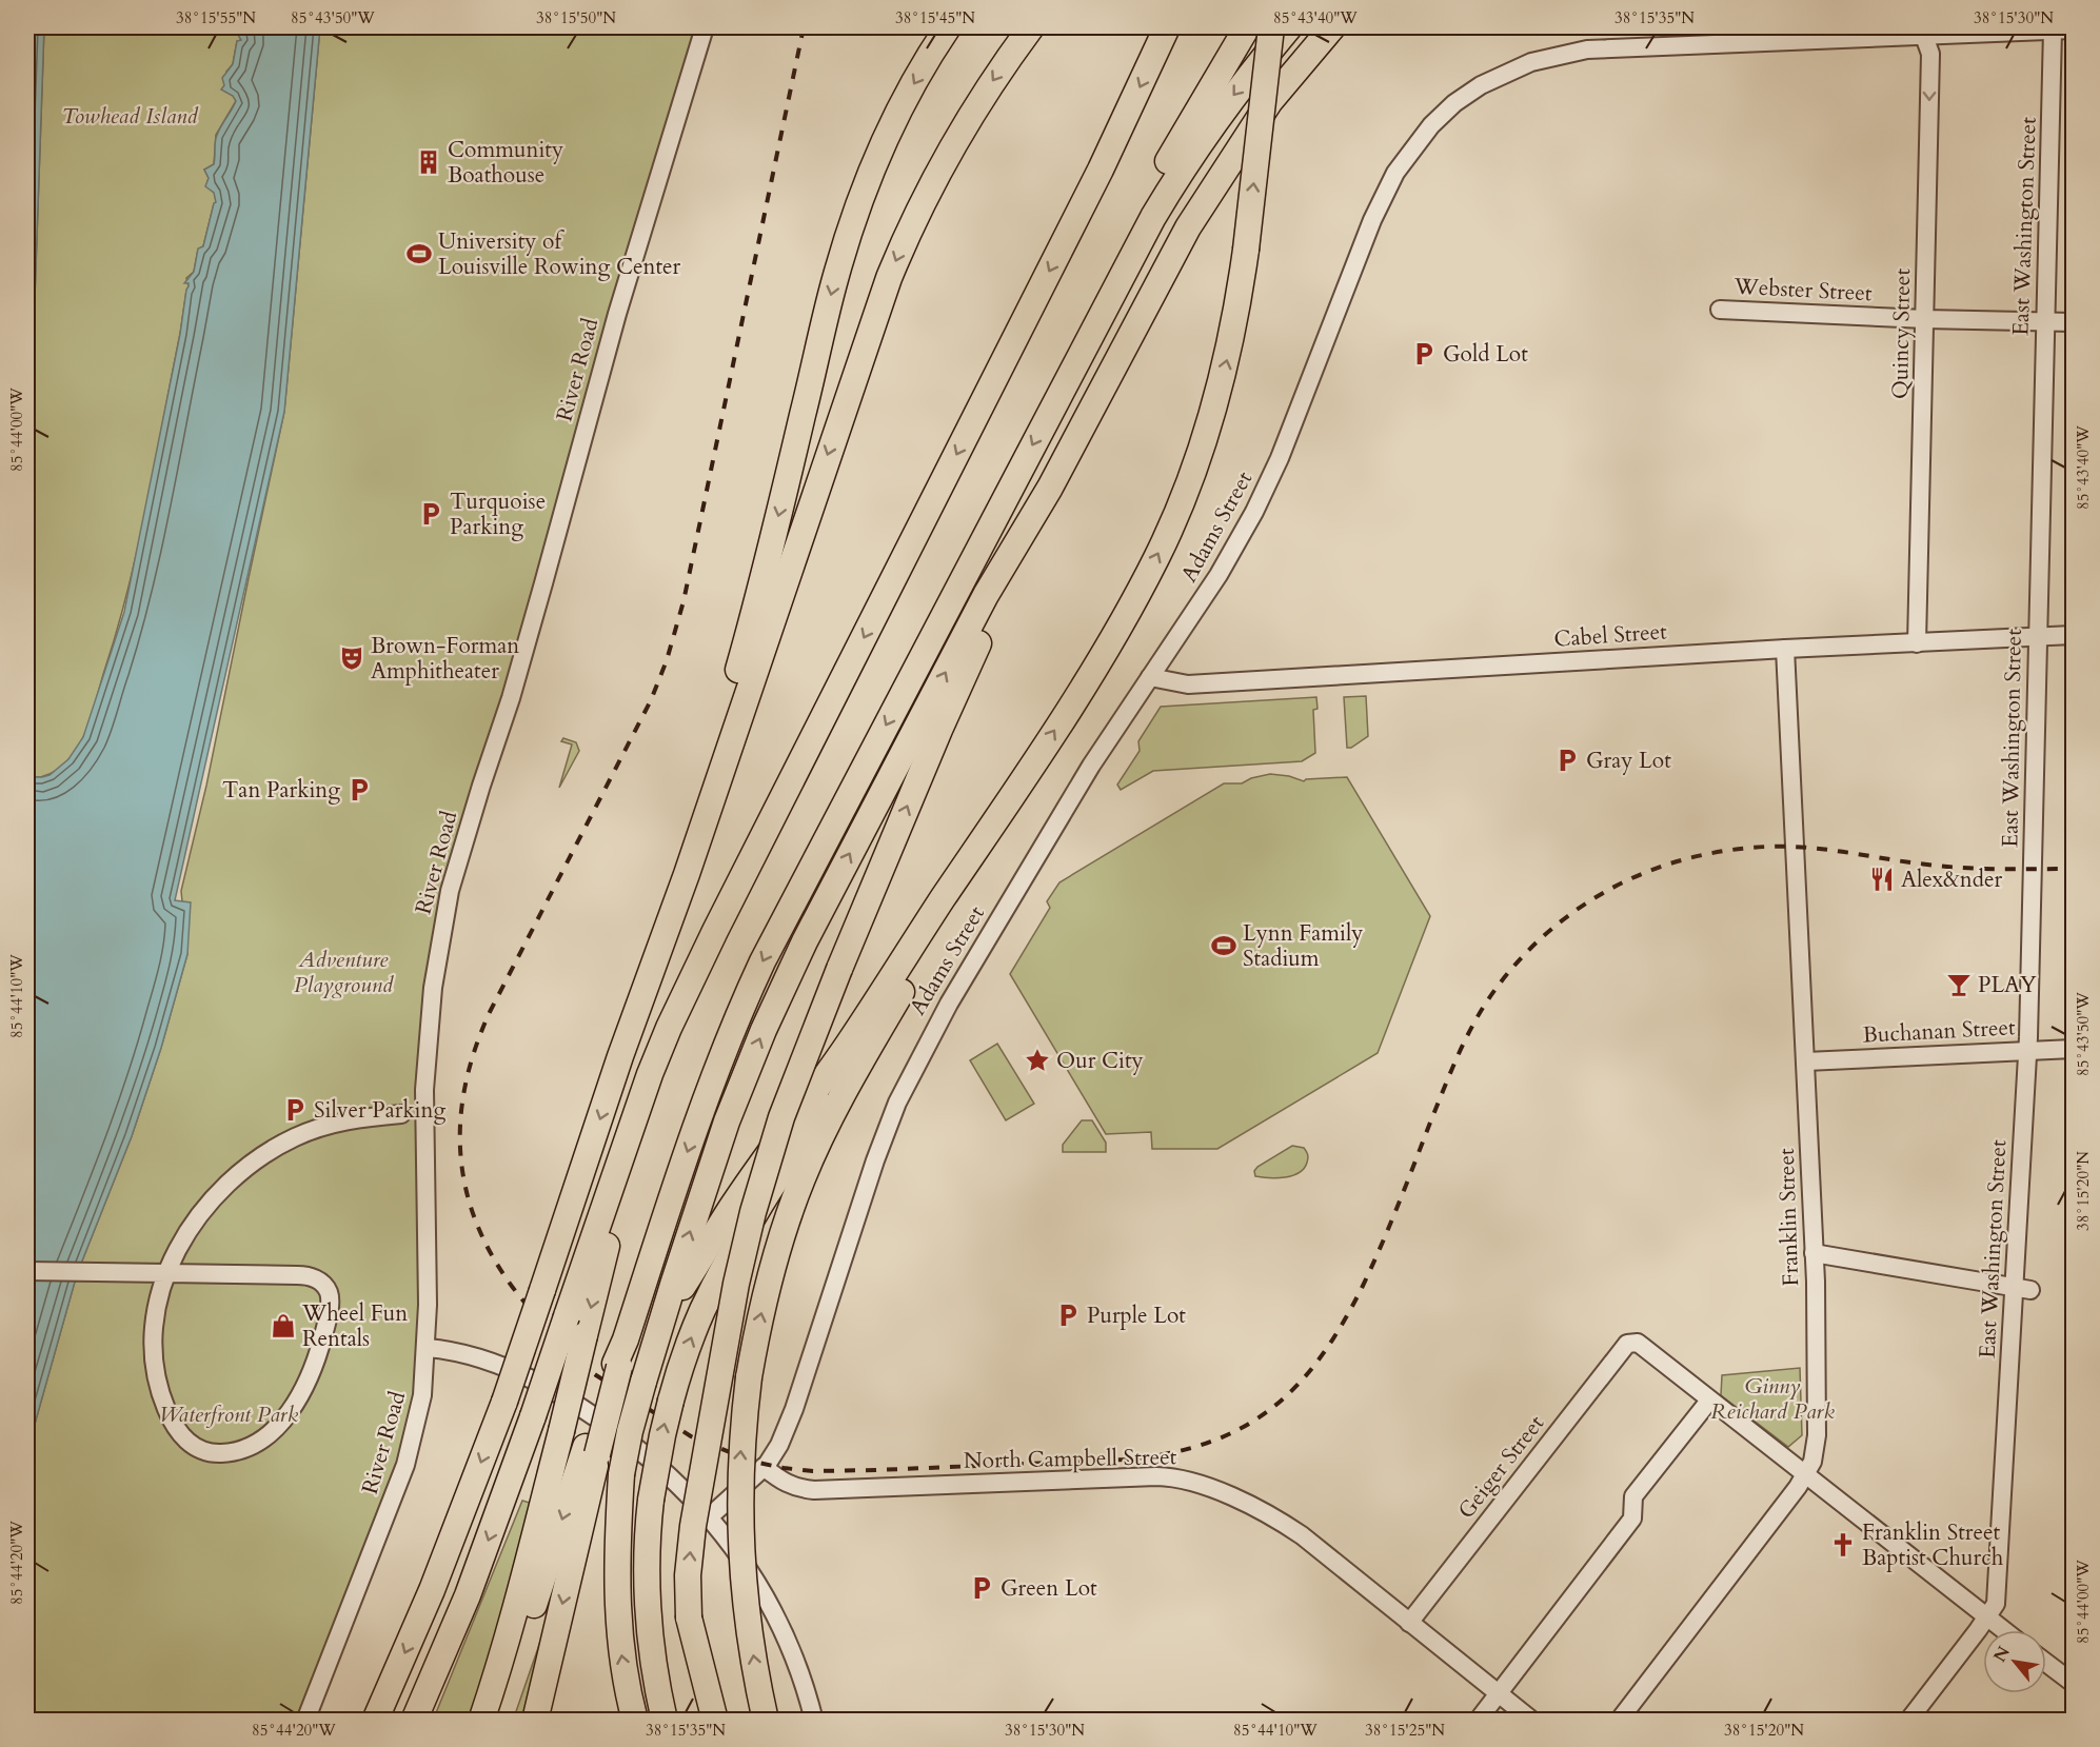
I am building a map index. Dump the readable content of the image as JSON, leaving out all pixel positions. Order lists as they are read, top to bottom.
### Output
{
  "streets": {
    "street": [
      "East Washington Street",
      "Webster Street",
      "Quincy Street",
      "River Road",
      "Adams Street",
      "Cabel Street",
      "Buchanan Street",
      "Franklin Street",
      "North Campbell Street",
      "Geiger Street"
    ]
  },
  "crossings": [
    ["East Washington Street", "Webster Street"],
    ["East Washington Street", "Adams Street"],
    ["East Washington Street", "Cabel Street"],
    ["East Washington Street", "Buchanan Street"],
    ["Webster Street", "Quincy Street"],
    ["Quincy Street", "Adams Street"],
    ["Quincy Street", "Cabel Street"],
    ["Adams Street", "Cabel Street"],
    ["Adams Street", "North Campbell Street"],
    ["Cabel Street", "Franklin Street"],
    ["Buchanan Street", "Franklin Street"],
    ["North Campbell Street", "Geiger Street"]
  ],
  "one_way": ["Quincy Street"],
  "parks": [
    "Towhead Island",
    "Adventure Playground",
    "Ginny Reichard Park",
    "Waterfront Park"
  ],
  "places": {
    "building": ["Community Boathouse"],
    "sports": ["University of Louisville Rowing Center", "Lynn Family Stadium"],
    "parking": [
      "Gold Lot",
      "Turquoise Parking",
      "Gray Lot",
      "Tan Parking",
      "Silver Parking",
      "Purple Lot",
      "Green Lot"
    ],
    "theatre": ["Brown-Forman Amphitheater"],
    "restaurant": ["Alex&nder"],
    "bar": ["PLAY"],
    "place": ["Our City"],
    "shop": ["Wheel Fun Rentals"],
    "church": ["Franklin Street Baptist Church"]
  },
  "north": "top left",
  "coordinates": [
    "38°15'55\"N",
    "85°43'50\"W",
    "38°15'50\"N",
    "38°15'45\"N",
    "85°43'40\"W",
    "38°15'35\"N",
    "38°15'30\"N",
    "85°44'00\"W",
    "85°44'10\"W",
    "38°15'20\"N",
    "85°44'20\"W",
    "38°15'25\"N"
  ]
}
